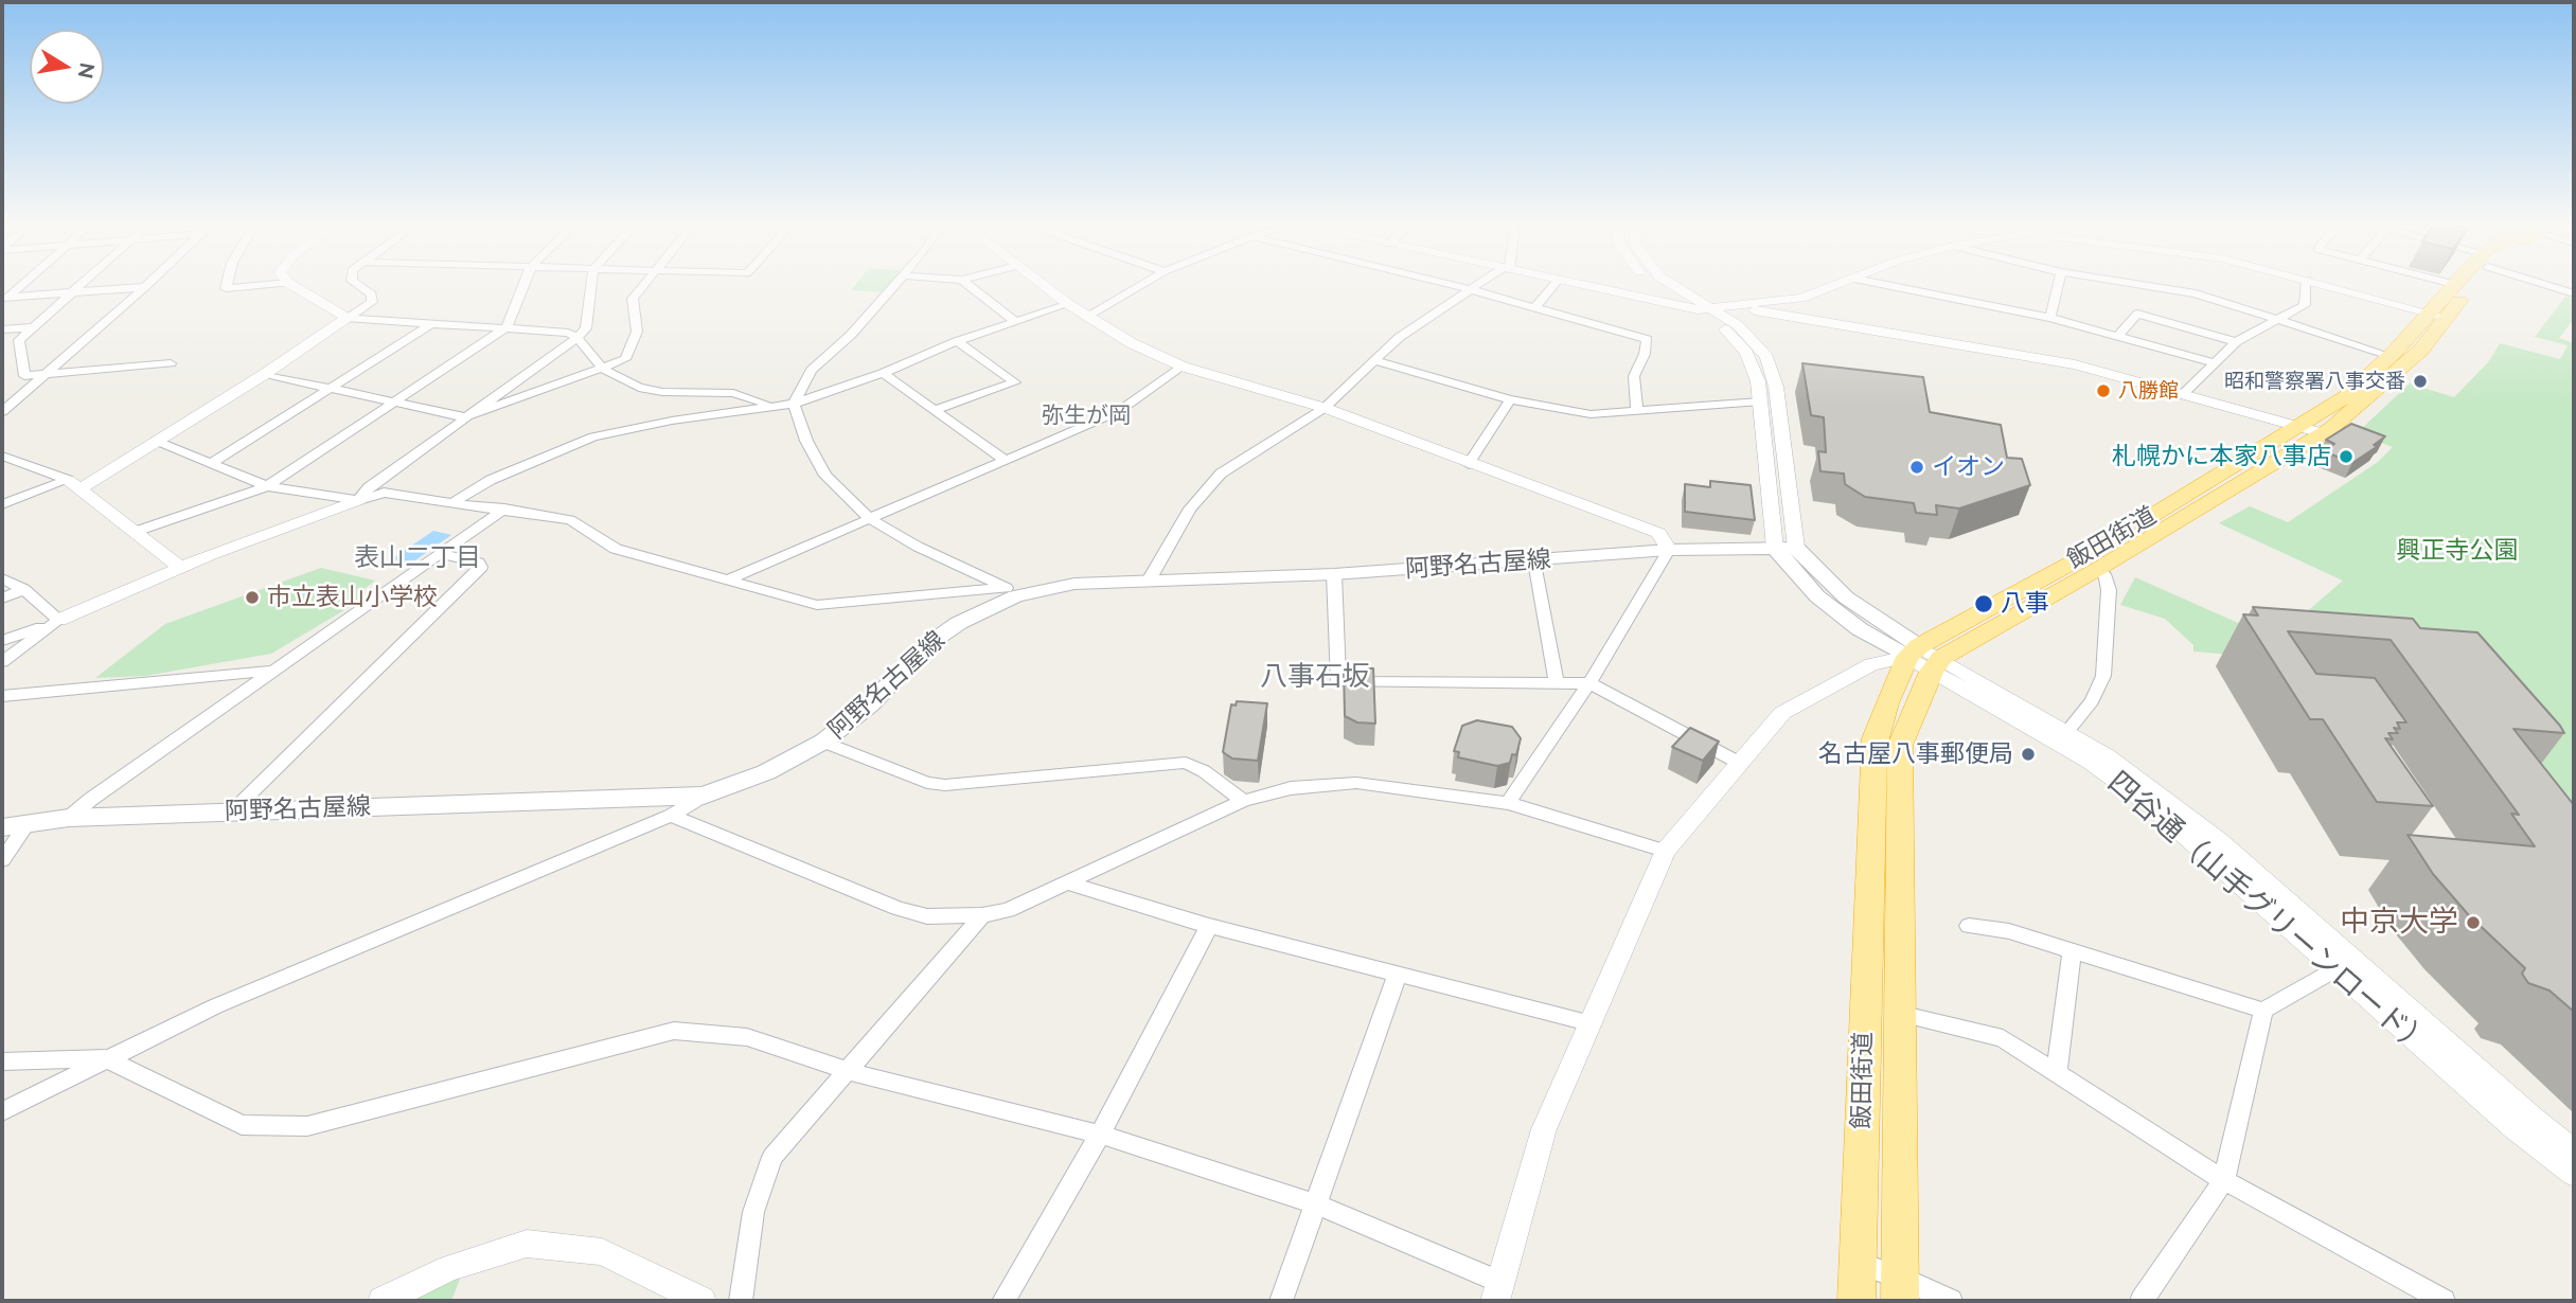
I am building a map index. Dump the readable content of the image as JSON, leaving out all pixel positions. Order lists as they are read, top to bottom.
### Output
{
  "streets": {
    "highway": ["飯田街道"],
    "main road": ["阿野名古屋線"],
    "street": ["四谷通（山手グリーンロード）"]
  },
  "crossings": [
    ["飯田街道", "四谷通（山手グリーンロード）"]
  ],
  "districts": ["弥生が岡", "表山二丁目", "八事石坂"],
  "parks": ["興正寺公園"],
  "places": [
    "昭和警察署八事交番",
    "八勝館",
    "札幌かに本家八事店",
    "イオン",
    "市立表山小学校",
    "八事",
    "名古屋八事郵便局",
    "中京大学"
  ],
  "north": "right"
}
